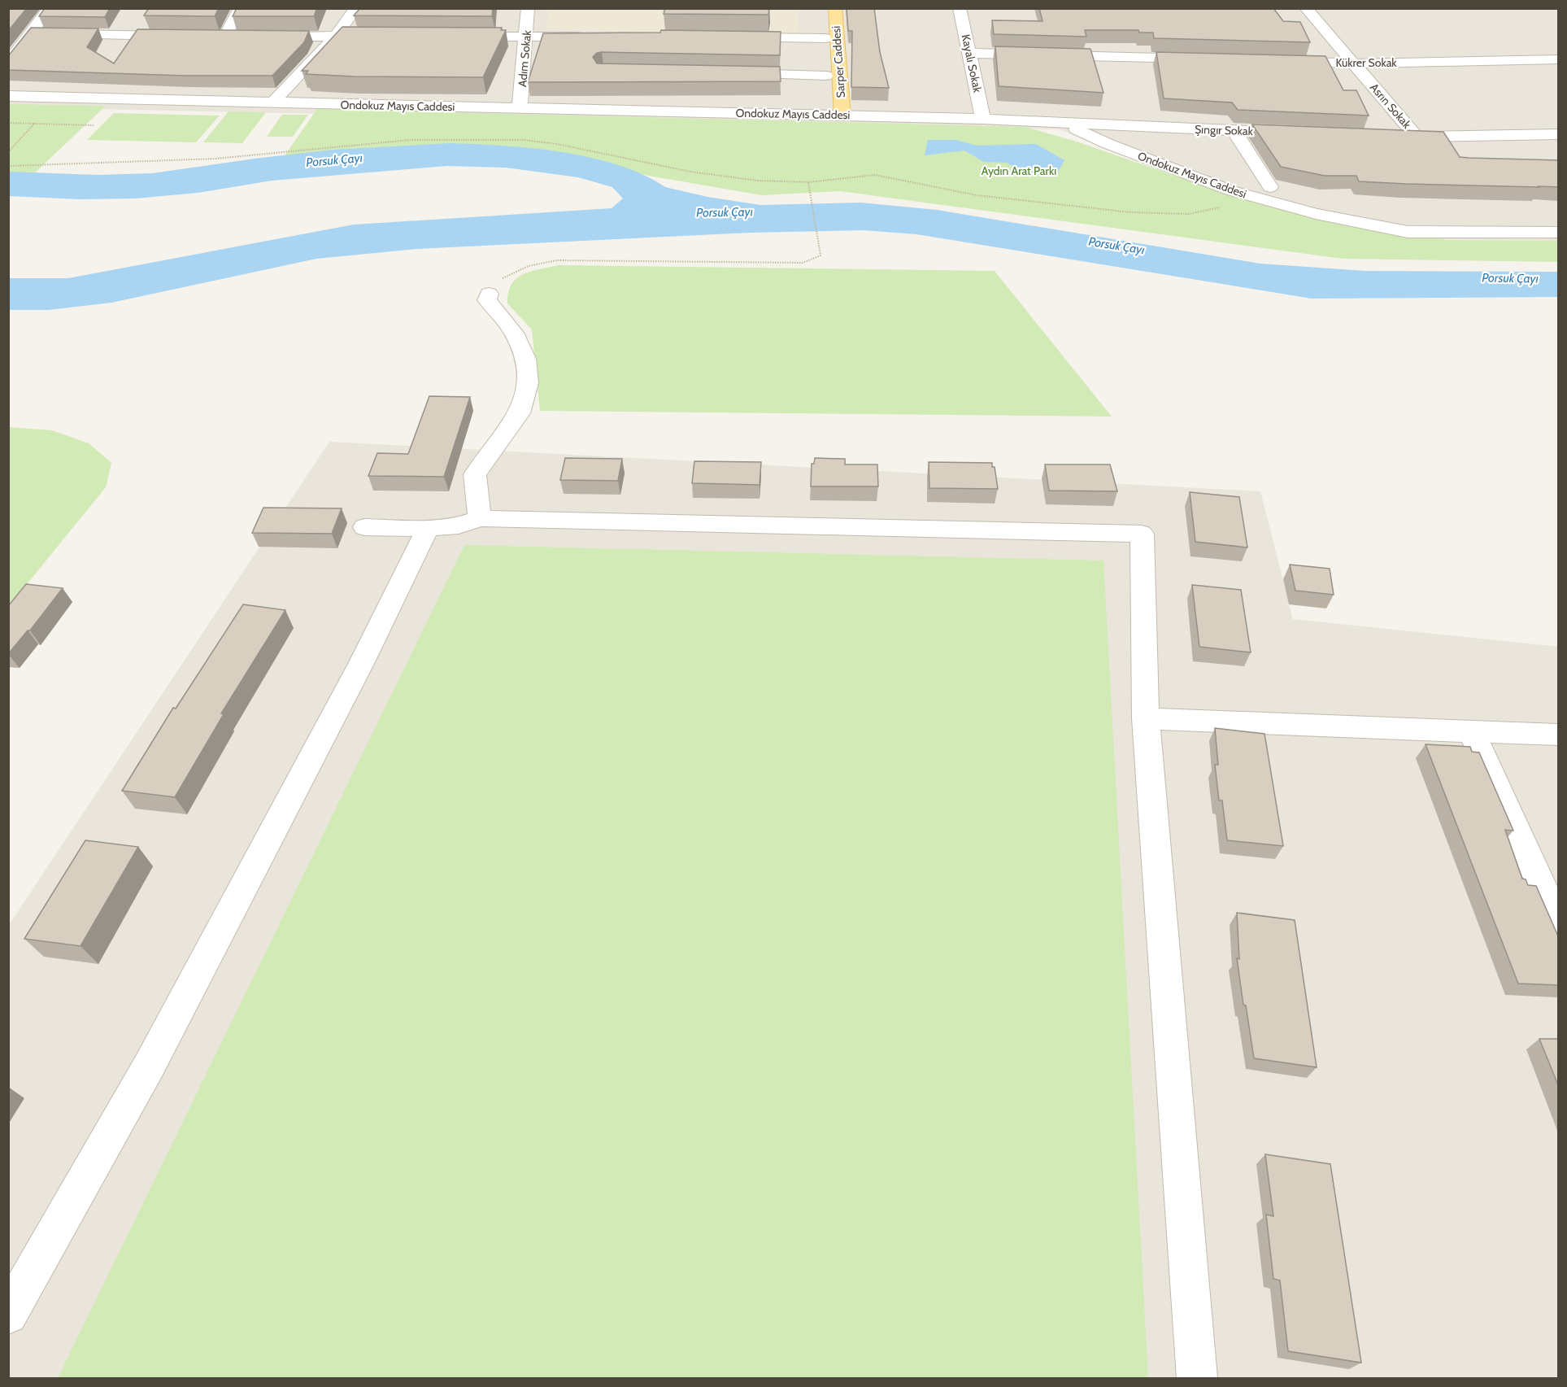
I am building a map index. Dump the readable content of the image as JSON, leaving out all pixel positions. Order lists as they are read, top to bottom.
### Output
{
  "streets": {
    "main road": ["Sarper Caddesi"],
    "street": [
      "Adım Sokak",
      "Kükrer Sokak",
      "Kayalı Sokak",
      "Ondokuz Mayıs Caddesi",
      "Asrın Sokak",
      "Şıngır Sokak"
    ]
  },
  "crossings": [
    ["Adım Sokak", "Ondokuz Mayıs Caddesi"],
    ["Sarper Caddesi", "Ondokuz Mayıs Caddesi"],
    ["Kükrer Sokak", "Asrın Sokak"],
    ["Kayalı Sokak", "Ondokuz Mayıs Caddesi"],
    ["Ondokuz Mayıs Caddesi", "Şıngır Sokak"]
  ],
  "water": ["Porsuk Çayı"],
  "parks": ["Aydın Arat Parkı"]
}
